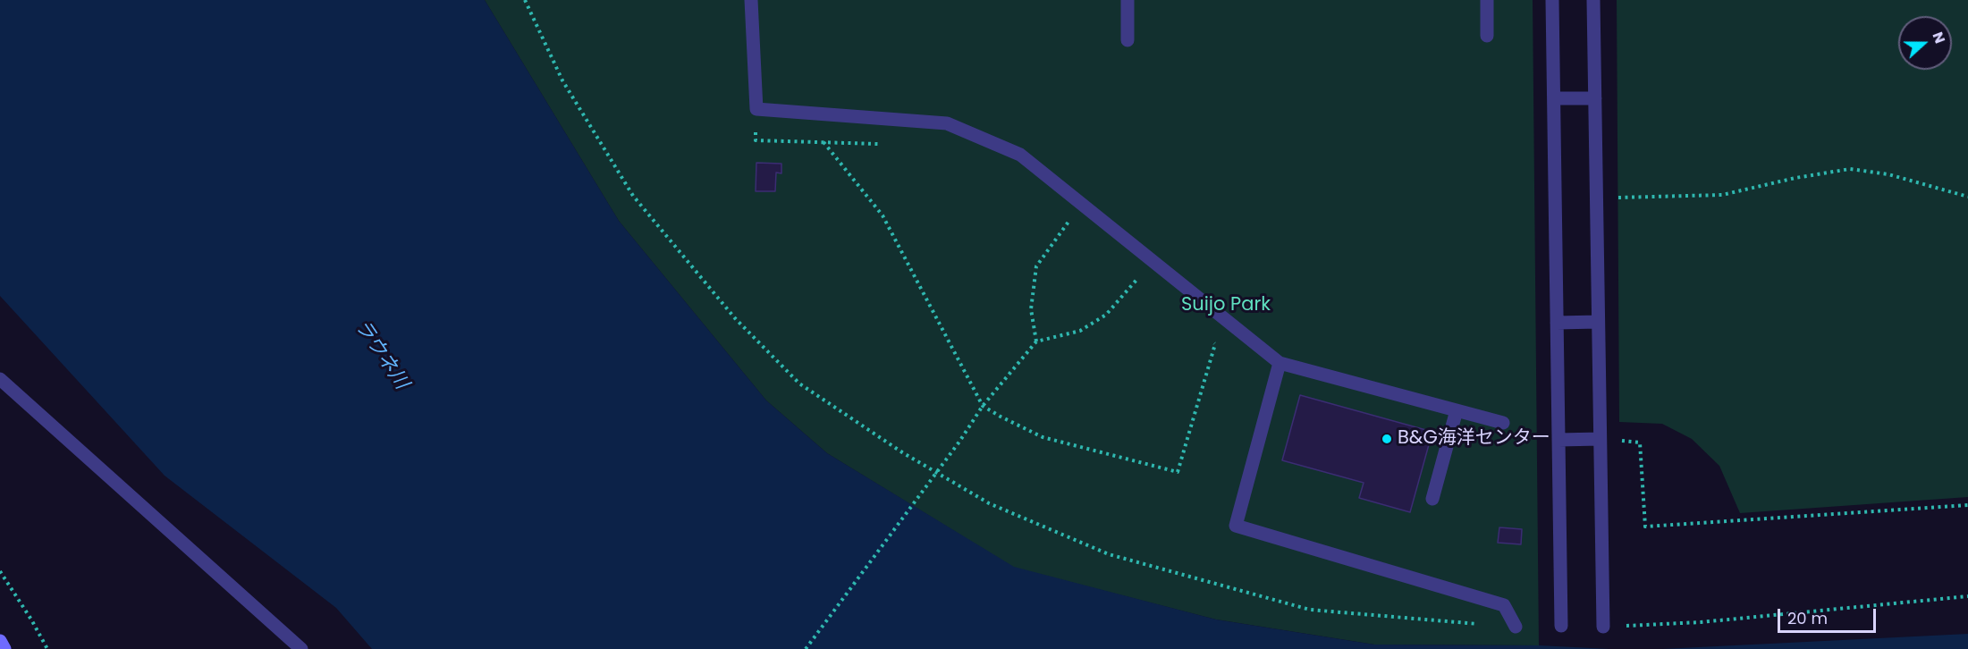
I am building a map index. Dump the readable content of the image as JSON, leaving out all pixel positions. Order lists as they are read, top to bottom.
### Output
{
  "water": ["ラウネ川"],
  "parks": ["Suijo Park"],
  "places": ["B&G海洋センター"],
  "scale_bar": "20 m",
  "north": "right"
}
